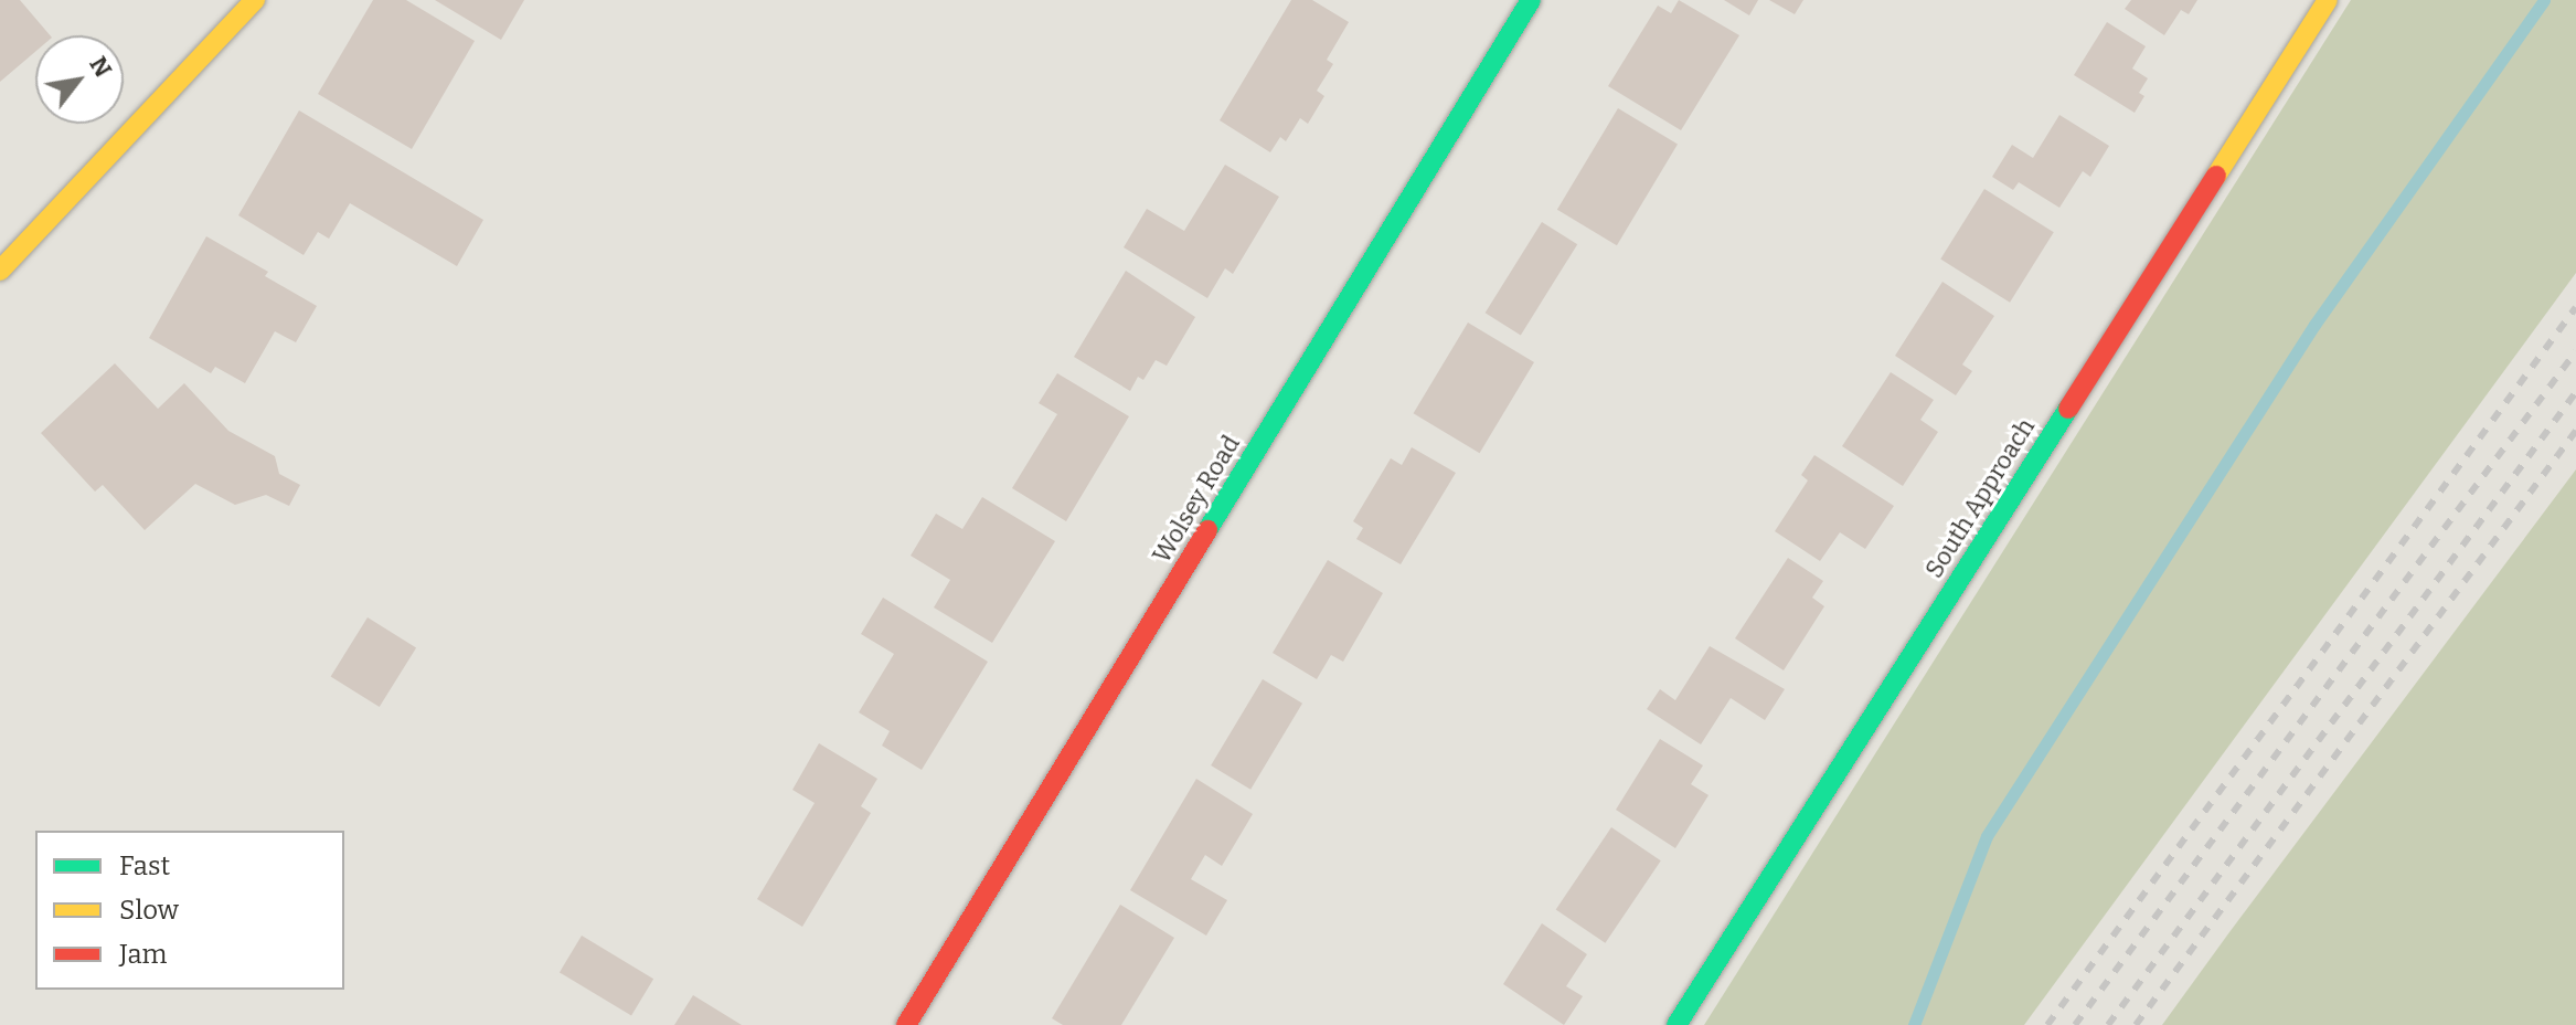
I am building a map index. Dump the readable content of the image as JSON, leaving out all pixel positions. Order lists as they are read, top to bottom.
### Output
{
  "streets": {
    "street": ["South Approach", "Wolsey Road"]
  },
  "legend": ["Fast", "Slow", "Jam"],
  "north": "top right"
}
